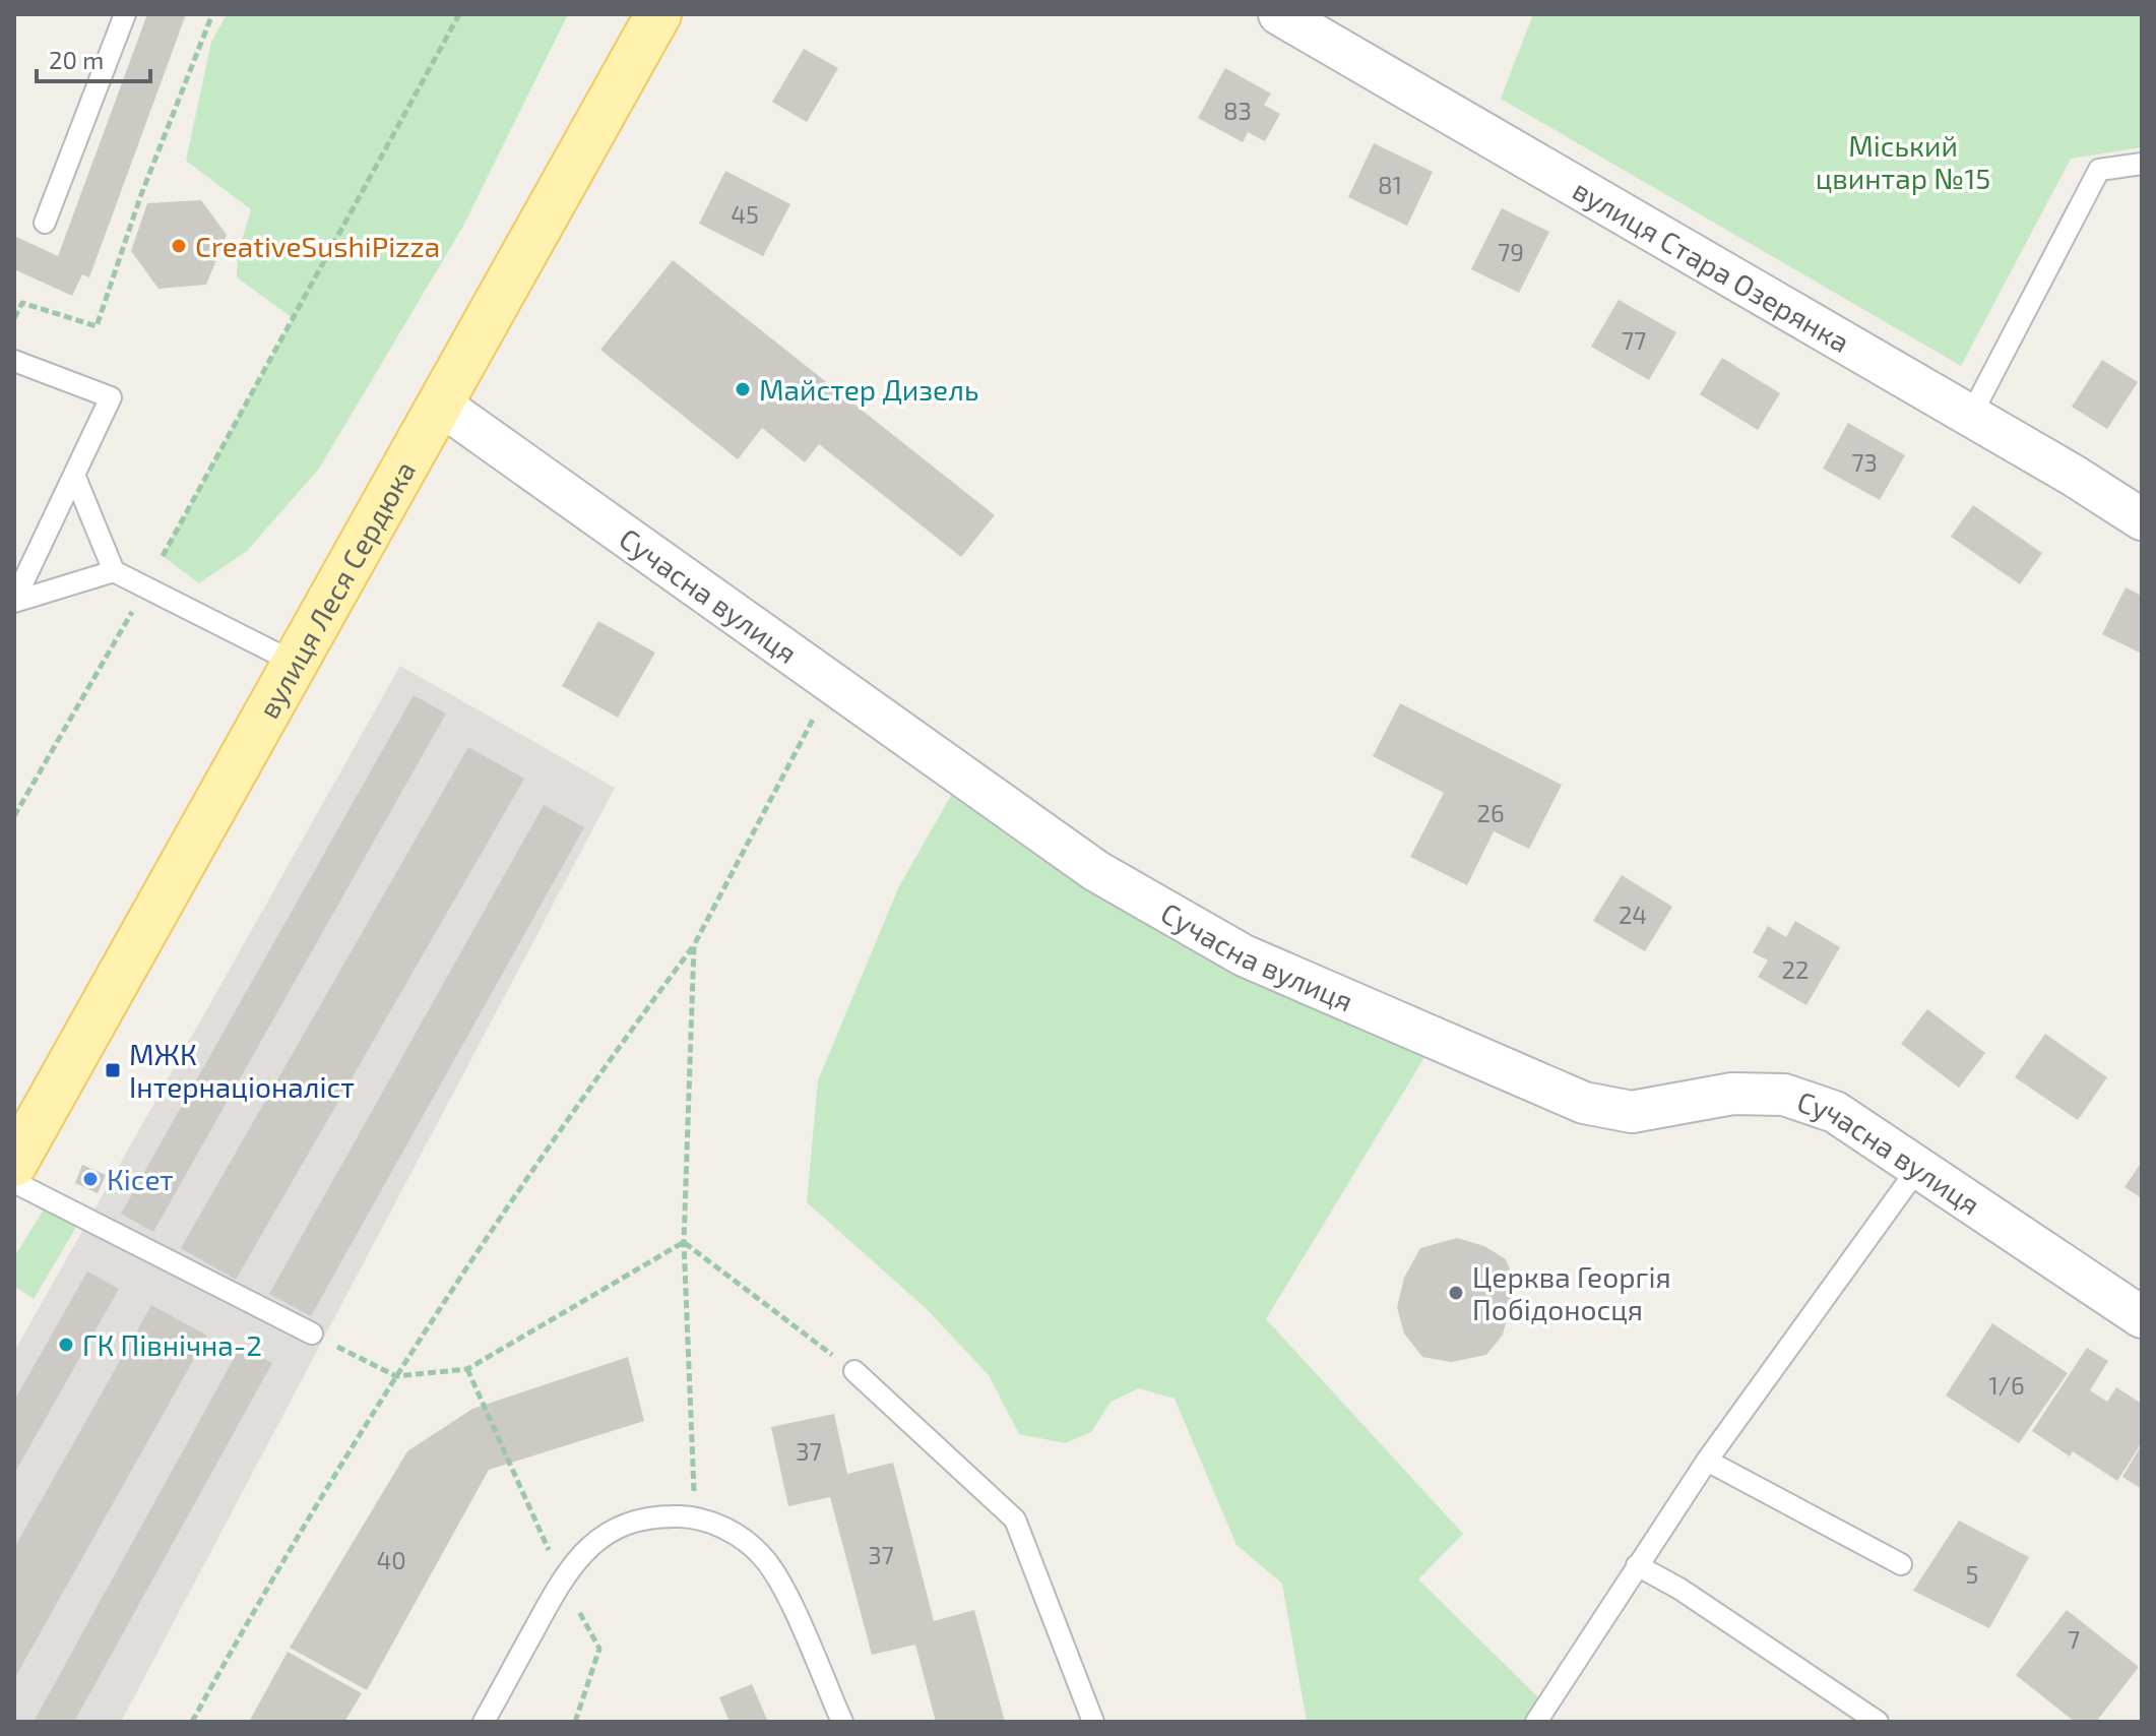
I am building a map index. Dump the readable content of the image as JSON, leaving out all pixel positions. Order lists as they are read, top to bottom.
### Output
{
  "streets": {
    "main road": ["вулиця Леся Сердюка"],
    "street": ["вулиця Стара Озерянка", "Сучасна вулиця"]
  },
  "crossings": [
    ["вулиця Леся Сердюка", "Сучасна вулиця"]
  ],
  "parks": ["Міський цвинтар №15"],
  "places": {
    "other": [
      "CreativeSushiPizza",
      "Майстер Дизель",
      "Кісет",
      "Церква Георгія Побідоносця",
      "ГК Північна-2"
    ],
    "transit": ["МЖК Інтернаціоналіст"]
  },
  "house_numbers": [
    "83",
    "81",
    "45",
    "79",
    "77",
    "73",
    "26",
    "24",
    "22",
    "1/6",
    "37",
    "37",
    "40",
    "5",
    "7"
  ],
  "scale_bar": "20 m"
}
